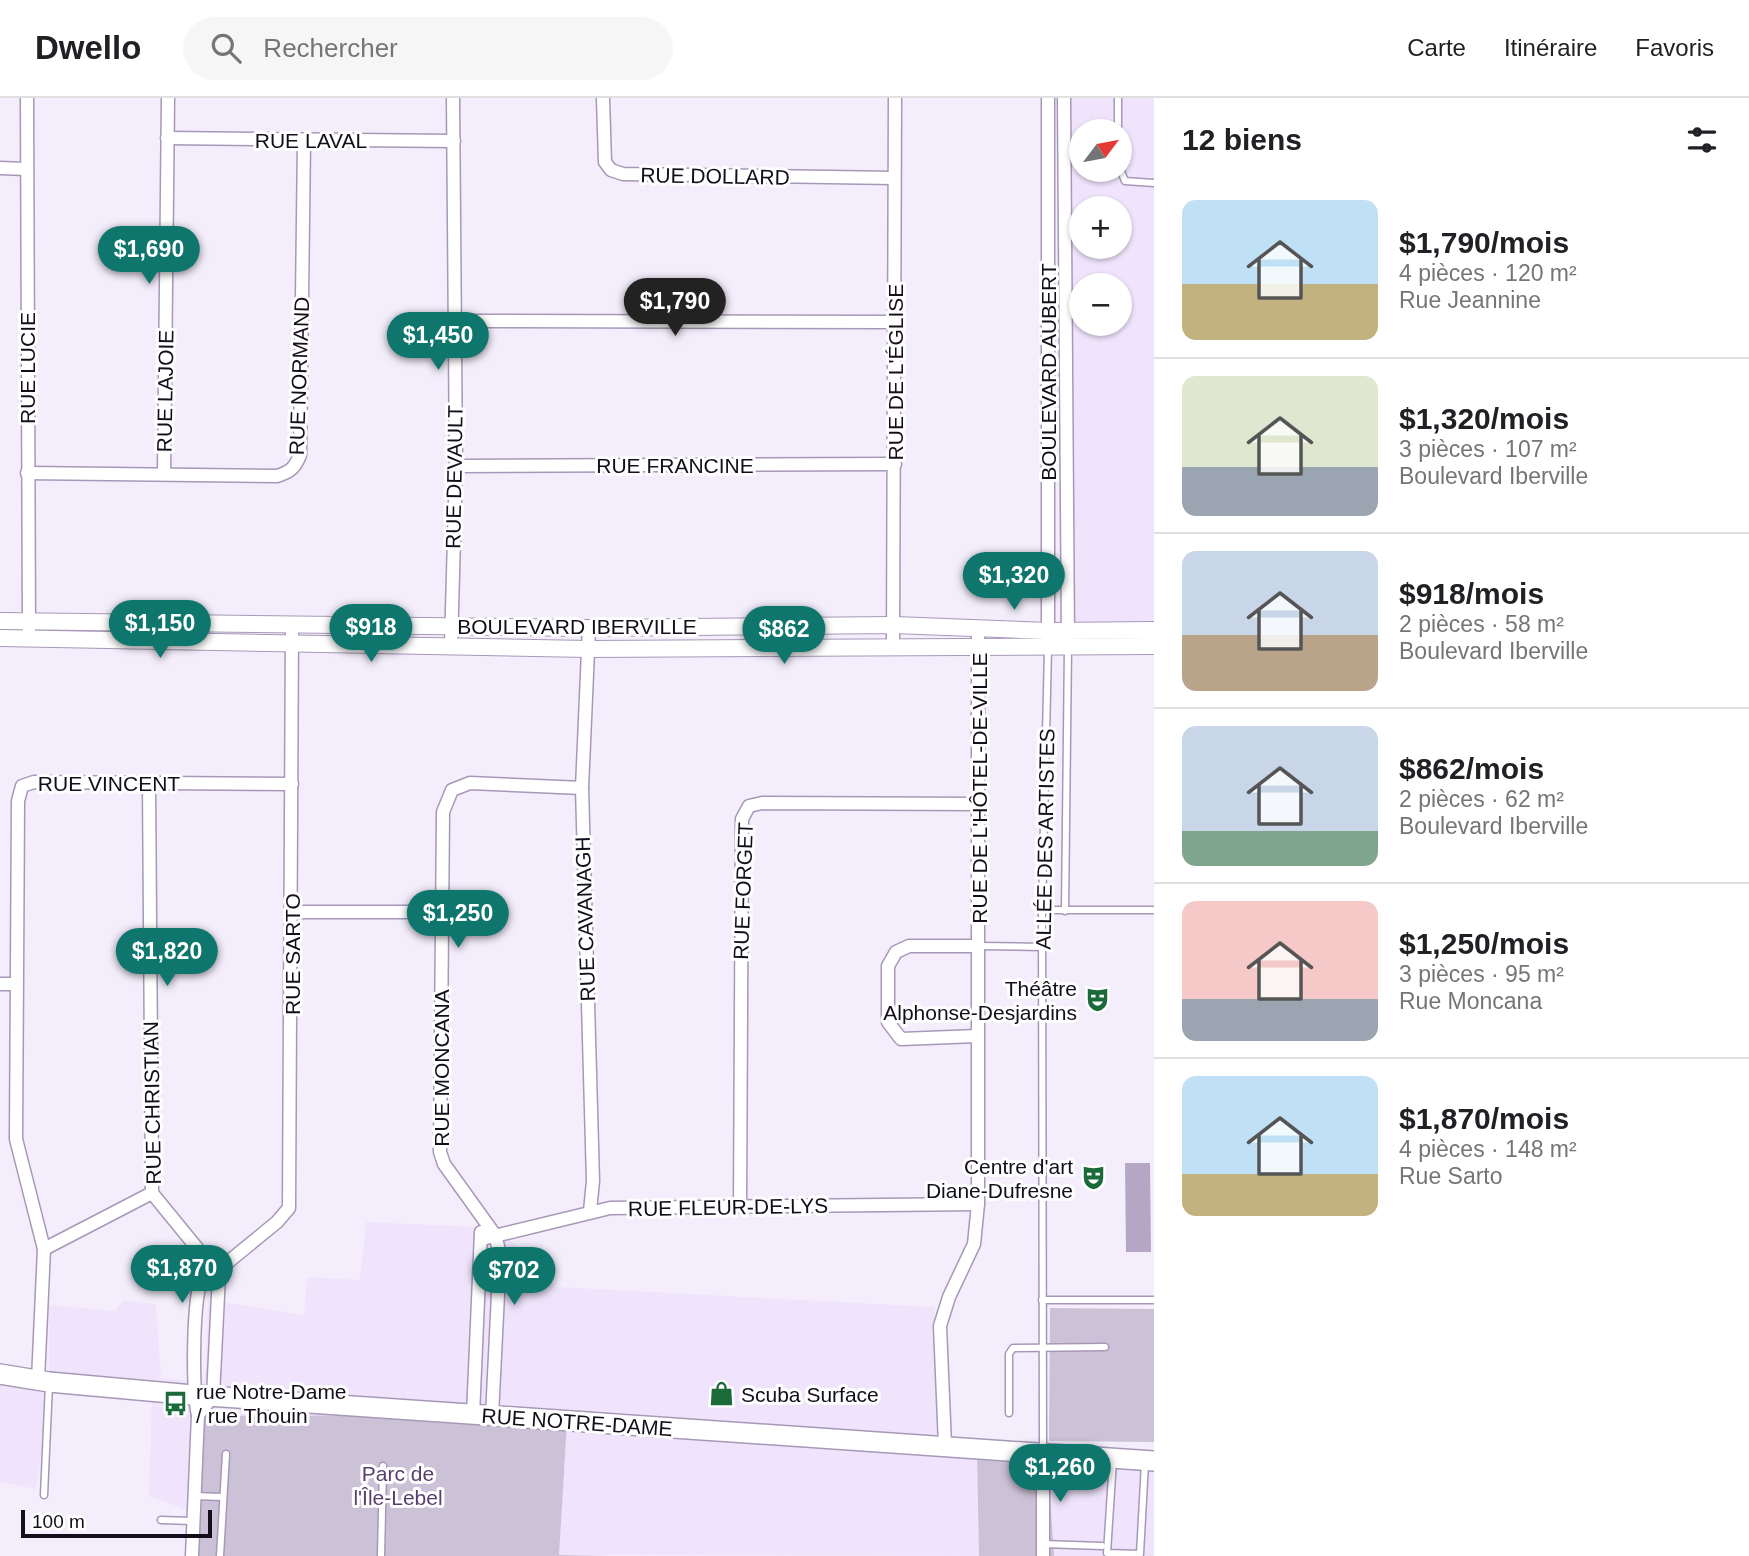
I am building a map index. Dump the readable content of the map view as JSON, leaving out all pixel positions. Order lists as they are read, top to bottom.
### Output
{
  "streets": {
    "main road": ["RUE NOTRE-DAME"],
    "street": [
      "RUE LAVAL",
      "RUE DOLLARD",
      "RUE LUCIE",
      "RUE DE L'ÉGLISE",
      "BOULEVARD AUBERT",
      "RUE NORMAND",
      "RUE LAJOIE",
      "RUE FRANCINE",
      "RUE DEVAULT",
      "BOULEVARD IBERVILLE",
      "RUE VINCENT",
      "RUE DE L'HÔTEL-DE-VILLE",
      "RUE FORGET",
      "RUE CAVANAGH",
      "RUE SARTO",
      "RUE MONCANA",
      "RUE CHRISTIAN",
      "RUE FLEUR-DE-LYS"
    ],
    "lane": ["ALLÉE DES ARTISTES"]
  },
  "crossings": [
    ["RUE LAVAL", "RUE NORMAND"],
    ["RUE LAVAL", "RUE LAJOIE"],
    ["RUE LAVAL", "RUE DEVAULT"],
    ["RUE DOLLARD", "RUE DE L'ÉGLISE"],
    ["RUE LUCIE", "RUE NORMAND"],
    ["RUE LUCIE", "BOULEVARD IBERVILLE"],
    ["RUE DE L'ÉGLISE", "RUE FRANCINE"],
    ["RUE DE L'ÉGLISE", "BOULEVARD IBERVILLE"],
    ["BOULEVARD AUBERT", "BOULEVARD IBERVILLE"],
    ["BOULEVARD AUBERT", "ALLÉE DES ARTISTES"],
    ["RUE NORMAND", "RUE LAJOIE"],
    ["RUE FRANCINE", "RUE DEVAULT"],
    ["RUE DEVAULT", "BOULEVARD IBERVILLE"],
    ["BOULEVARD IBERVILLE", "RUE DE L'HÔTEL-DE-VILLE"],
    ["BOULEVARD IBERVILLE", "ALLÉE DES ARTISTES"],
    ["BOULEVARD IBERVILLE", "RUE CAVANAGH"],
    ["BOULEVARD IBERVILLE", "RUE SARTO"],
    ["RUE VINCENT", "RUE SARTO"],
    ["RUE VINCENT", "RUE CHRISTIAN"],
    ["RUE VINCENT", "RUE NOTRE-DAME"],
    ["RUE DE L'HÔTEL-DE-VILLE", "RUE FORGET"],
    ["RUE DE L'HÔTEL-DE-VILLE", "RUE FLEUR-DE-LYS"],
    ["RUE DE L'HÔTEL-DE-VILLE", "RUE NOTRE-DAME"],
    ["ALLÉE DES ARTISTES", "RUE NOTRE-DAME"],
    ["RUE FORGET", "RUE FLEUR-DE-LYS"],
    ["RUE CAVANAGH", "RUE MONCANA"],
    ["RUE CAVANAGH", "RUE FLEUR-DE-LYS"],
    ["RUE SARTO", "RUE CHRISTIAN"],
    ["RUE MONCANA", "RUE FLEUR-DE-LYS"]
  ],
  "parks": ["Parc de l'Île-Lebel"],
  "places": {
    "theatre": ["Théâtre Alphonse-Desjardins", "Centre d'art Diane-Dufresne"],
    "shop": ["Scuba Surface"],
    "bus stop": ["rue Notre-Dame / rue Thouin"]
  },
  "scale_bar": "100 m",
  "north": "top right",
  "page": {
    "header": "Dwello",
    "search": "Rechercher",
    "nav": ["Carte", "Itinéraire", "Favoris"],
    "heading": "12 biens",
    "map_buttons": ["+", "−"],
    "list": [
      {
        "name": "$1,790/mois",
        "note": "4 pièces · 120 m² · Rue Jeannine"
      },
      {
        "name": "$1,320/mois",
        "note": "3 pièces · 107 m² · Boulevard Iberville"
      },
      {
        "name": "$918/mois",
        "note": "2 pièces · 58 m² · Boulevard Iberville"
      },
      {
        "name": "$862/mois",
        "note": "2 pièces · 62 m² · Boulevard Iberville"
      },
      {
        "name": "$1,250/mois",
        "note": "3 pièces · 95 m² · Rue Moncana"
      },
      {
        "name": "$1,870/mois",
        "note": "4 pièces · 148 m² · Rue Sarto"
      }
    ],
    "price": [
      "$1,690",
      "$1,790",
      "$1,450",
      "$1,320",
      "$1,150",
      "$918",
      "$862",
      "$1,250",
      "$1,820",
      "$1,870",
      "$702",
      "$1,260"
    ],
    "scale": "100 m"
  }
}
